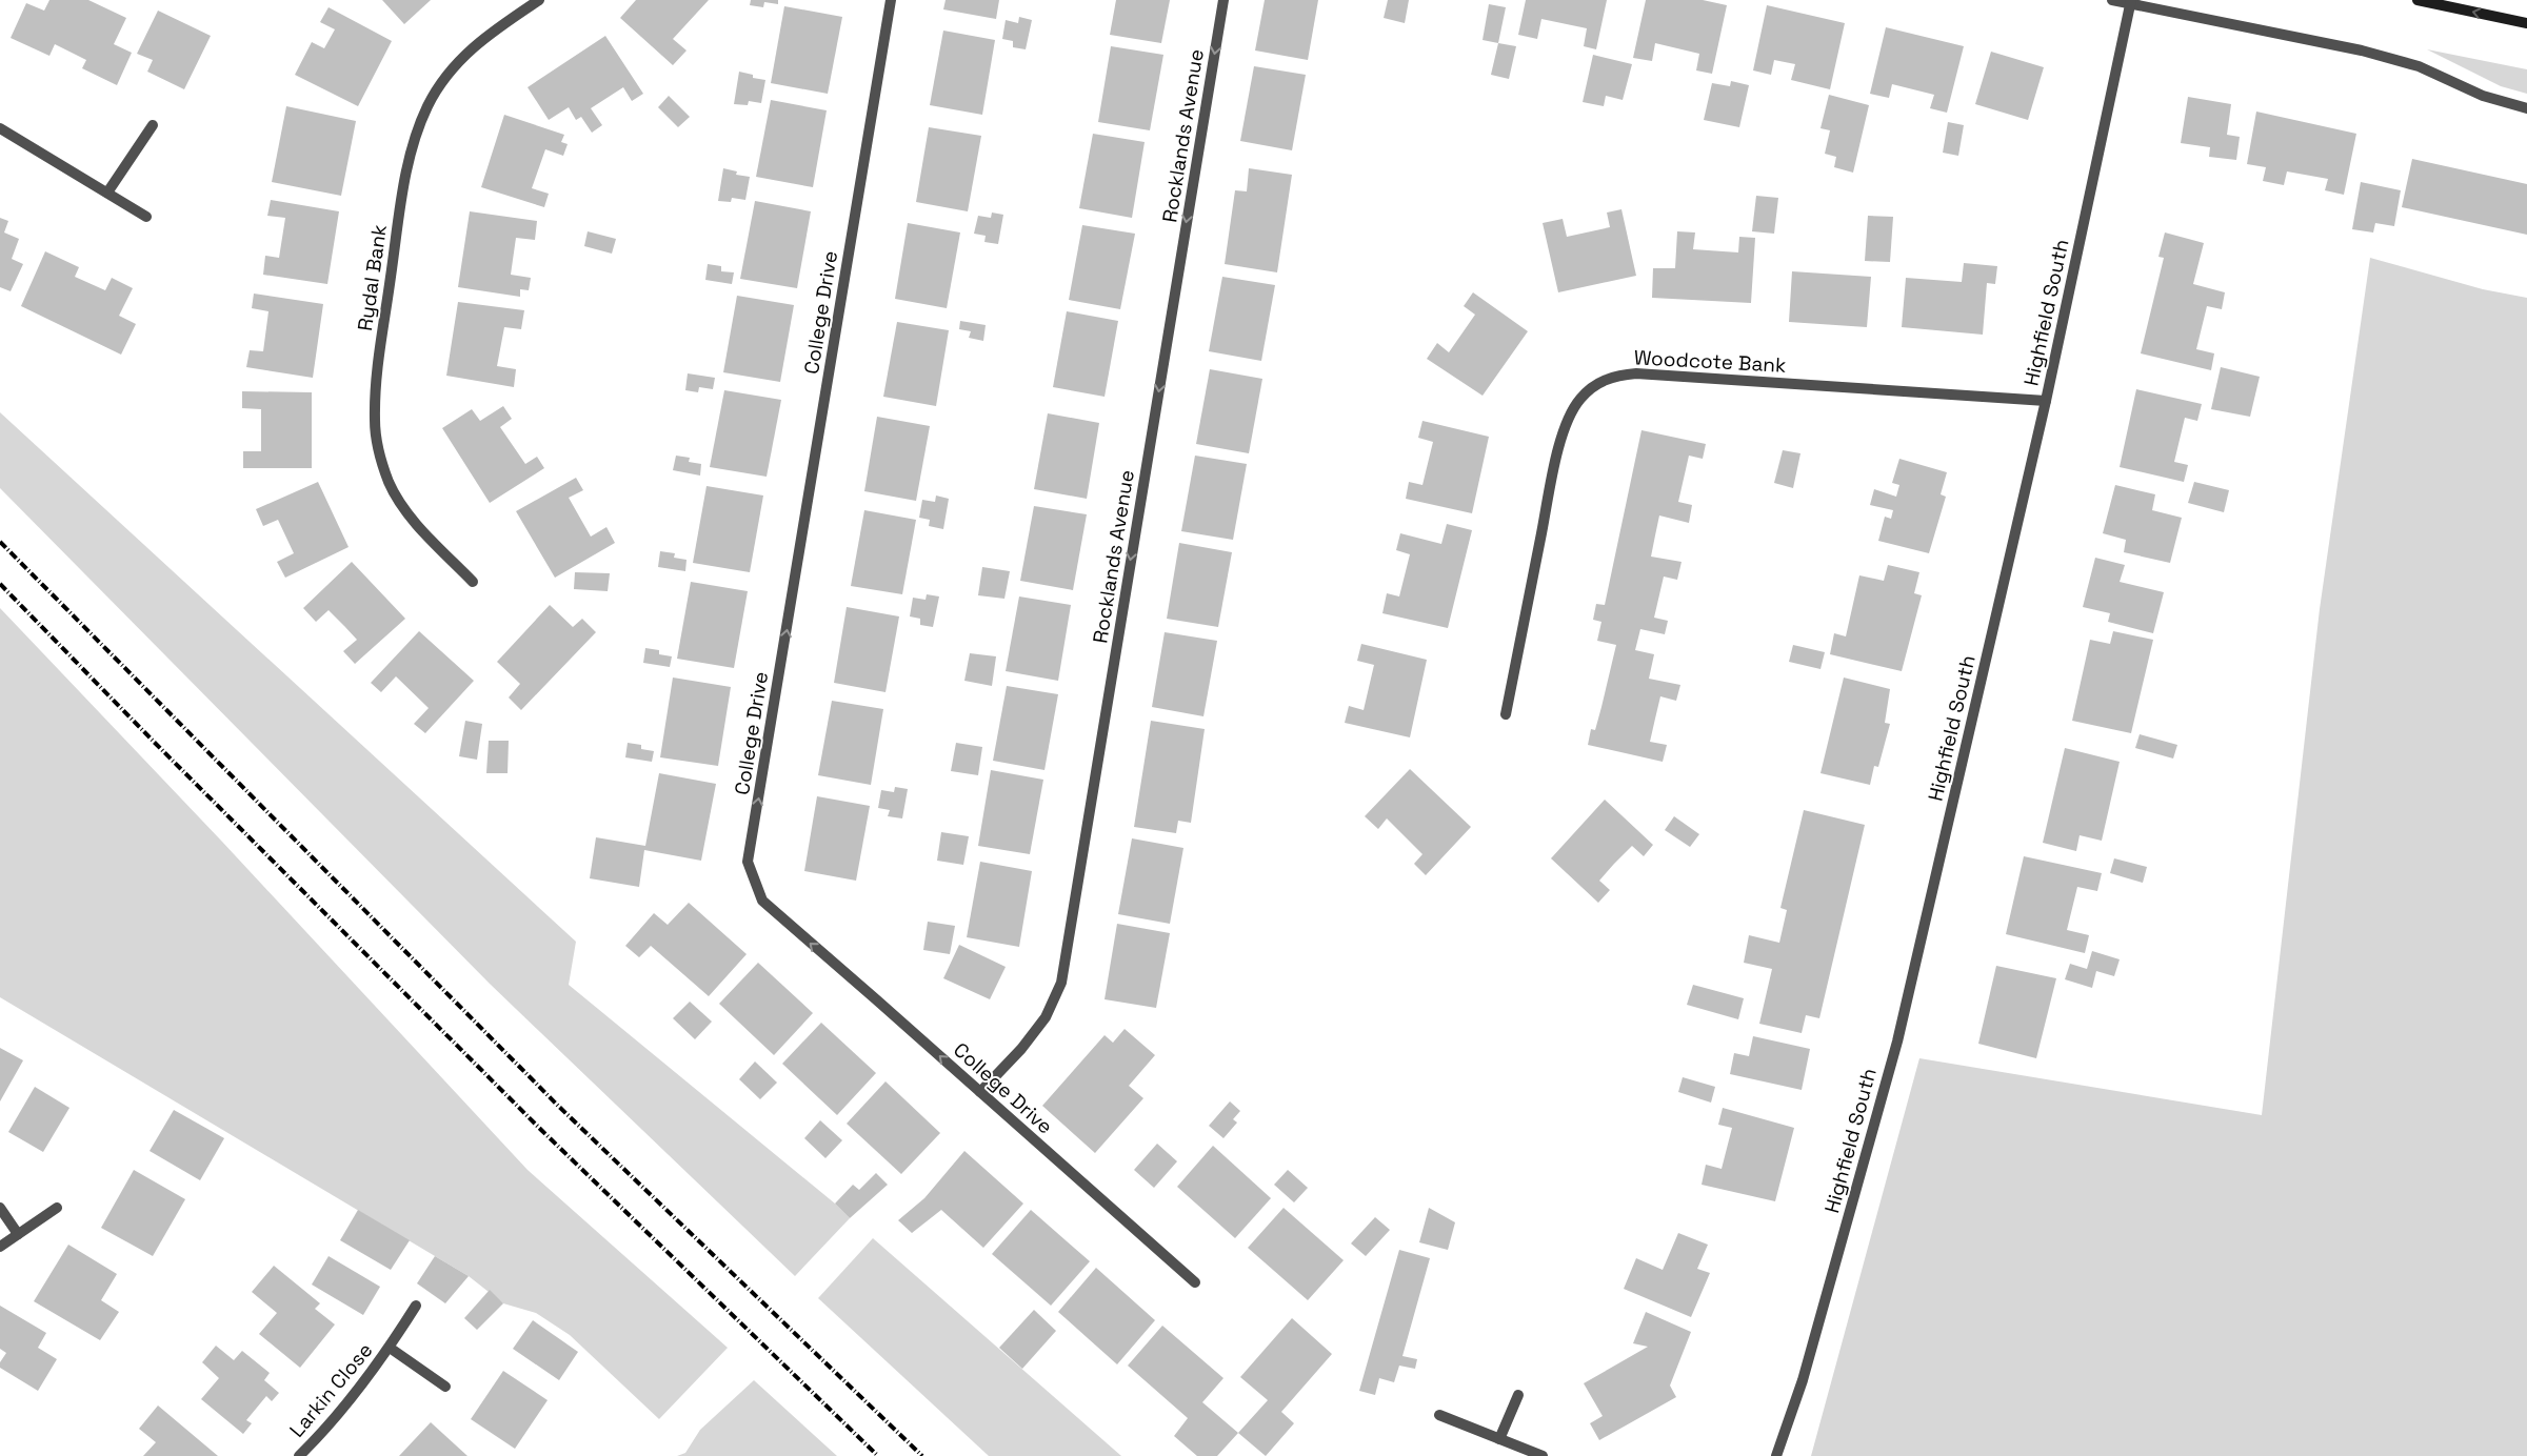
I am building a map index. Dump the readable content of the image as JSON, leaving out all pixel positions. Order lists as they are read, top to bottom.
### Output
{
  "streets": {
    "street": [
      "Rocklands Avenue",
      "Rydal Bank",
      "College Drive",
      "Highfield South",
      "Woodcote Bank",
      "Larkin Close"
    ]
  },
  "crossings": [
    ["Rocklands Avenue", "College Drive"],
    ["Highfield South", "Woodcote Bank"]
  ],
  "one_way": ["Rocklands Avenue", "College Drive"]
}
